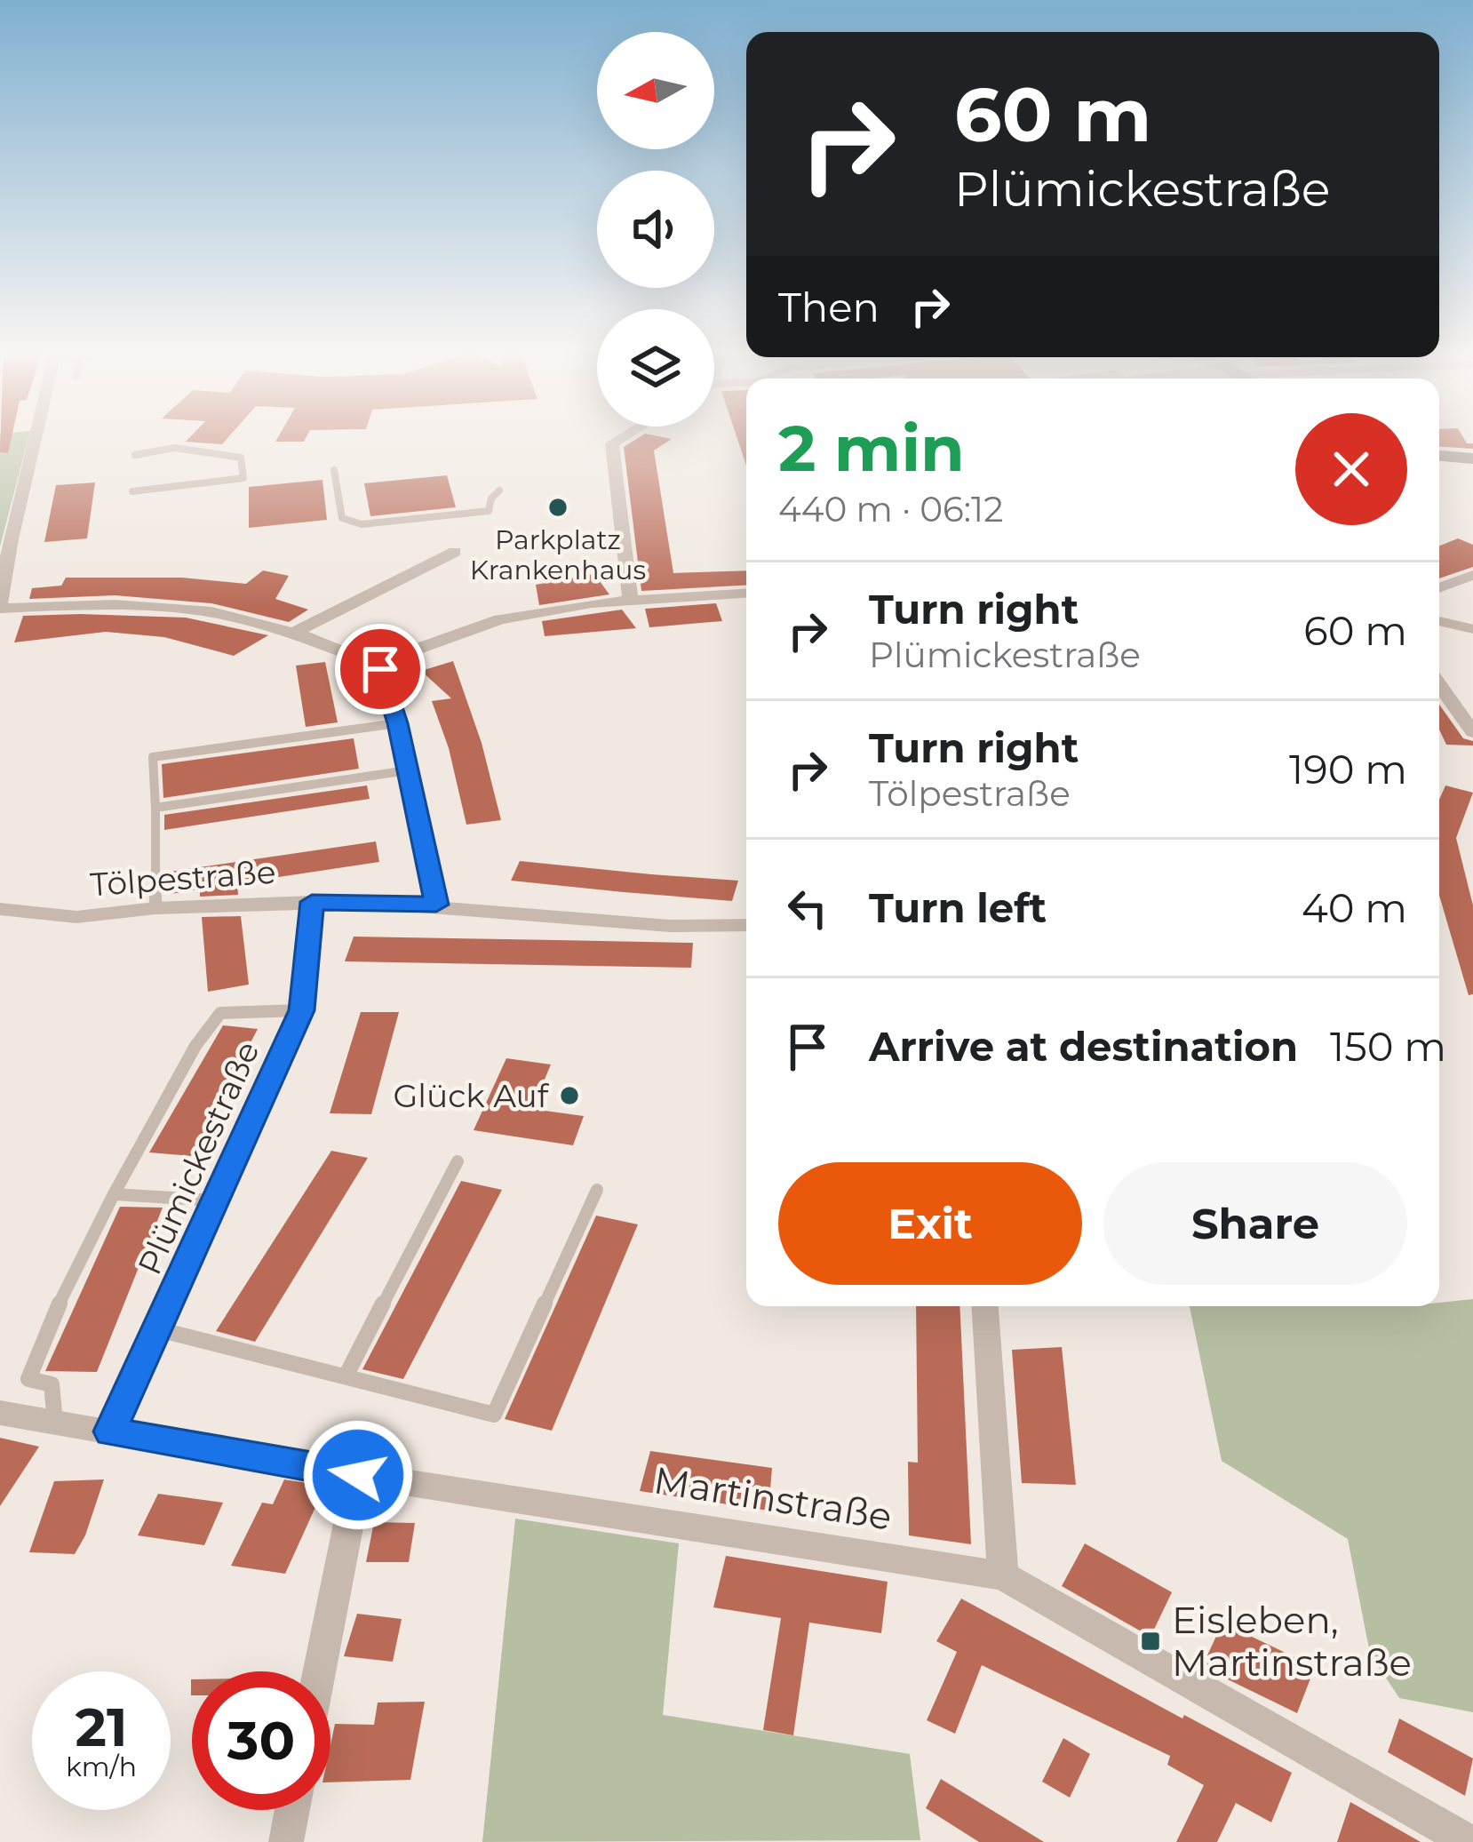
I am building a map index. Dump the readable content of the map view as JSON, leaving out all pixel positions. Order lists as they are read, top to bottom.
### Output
{
  "streets": {
    "street": ["Tölpestraße", "Plümickestraße", "Martinstraße"]
  },
  "crossings": [
    ["Tölpestraße", "Plümickestraße"],
    ["Plümickestraße", "Martinstraße"]
  ],
  "places": {
    "other": ["Parkplatz Krankenhaus", "Glück Auf"],
    "transit": ["Eisleben, Martinstraße"]
  },
  "north": "left",
  "page": {
    "turn": ["60 m", "Plümickestraße"],
    "then": "Then",
    "heading": ["2 min", "440 m · 06:12"],
    "list": [
      {
        "name": "Turn right",
        "note": "Plümickestraße",
        "value": "60 m"
      },
      {
        "name": "Turn right",
        "note": "Tölpestraße",
        "value": "190 m"
      },
      {
        "name": "Turn left",
        "value": "40 m"
      },
      {
        "name": "Arrive at destination",
        "value": "150 m"
      }
    ],
    "buttons": ["Exit", "Share"],
    "speed": "21 km/h",
    "limit": "30"
  }
}
